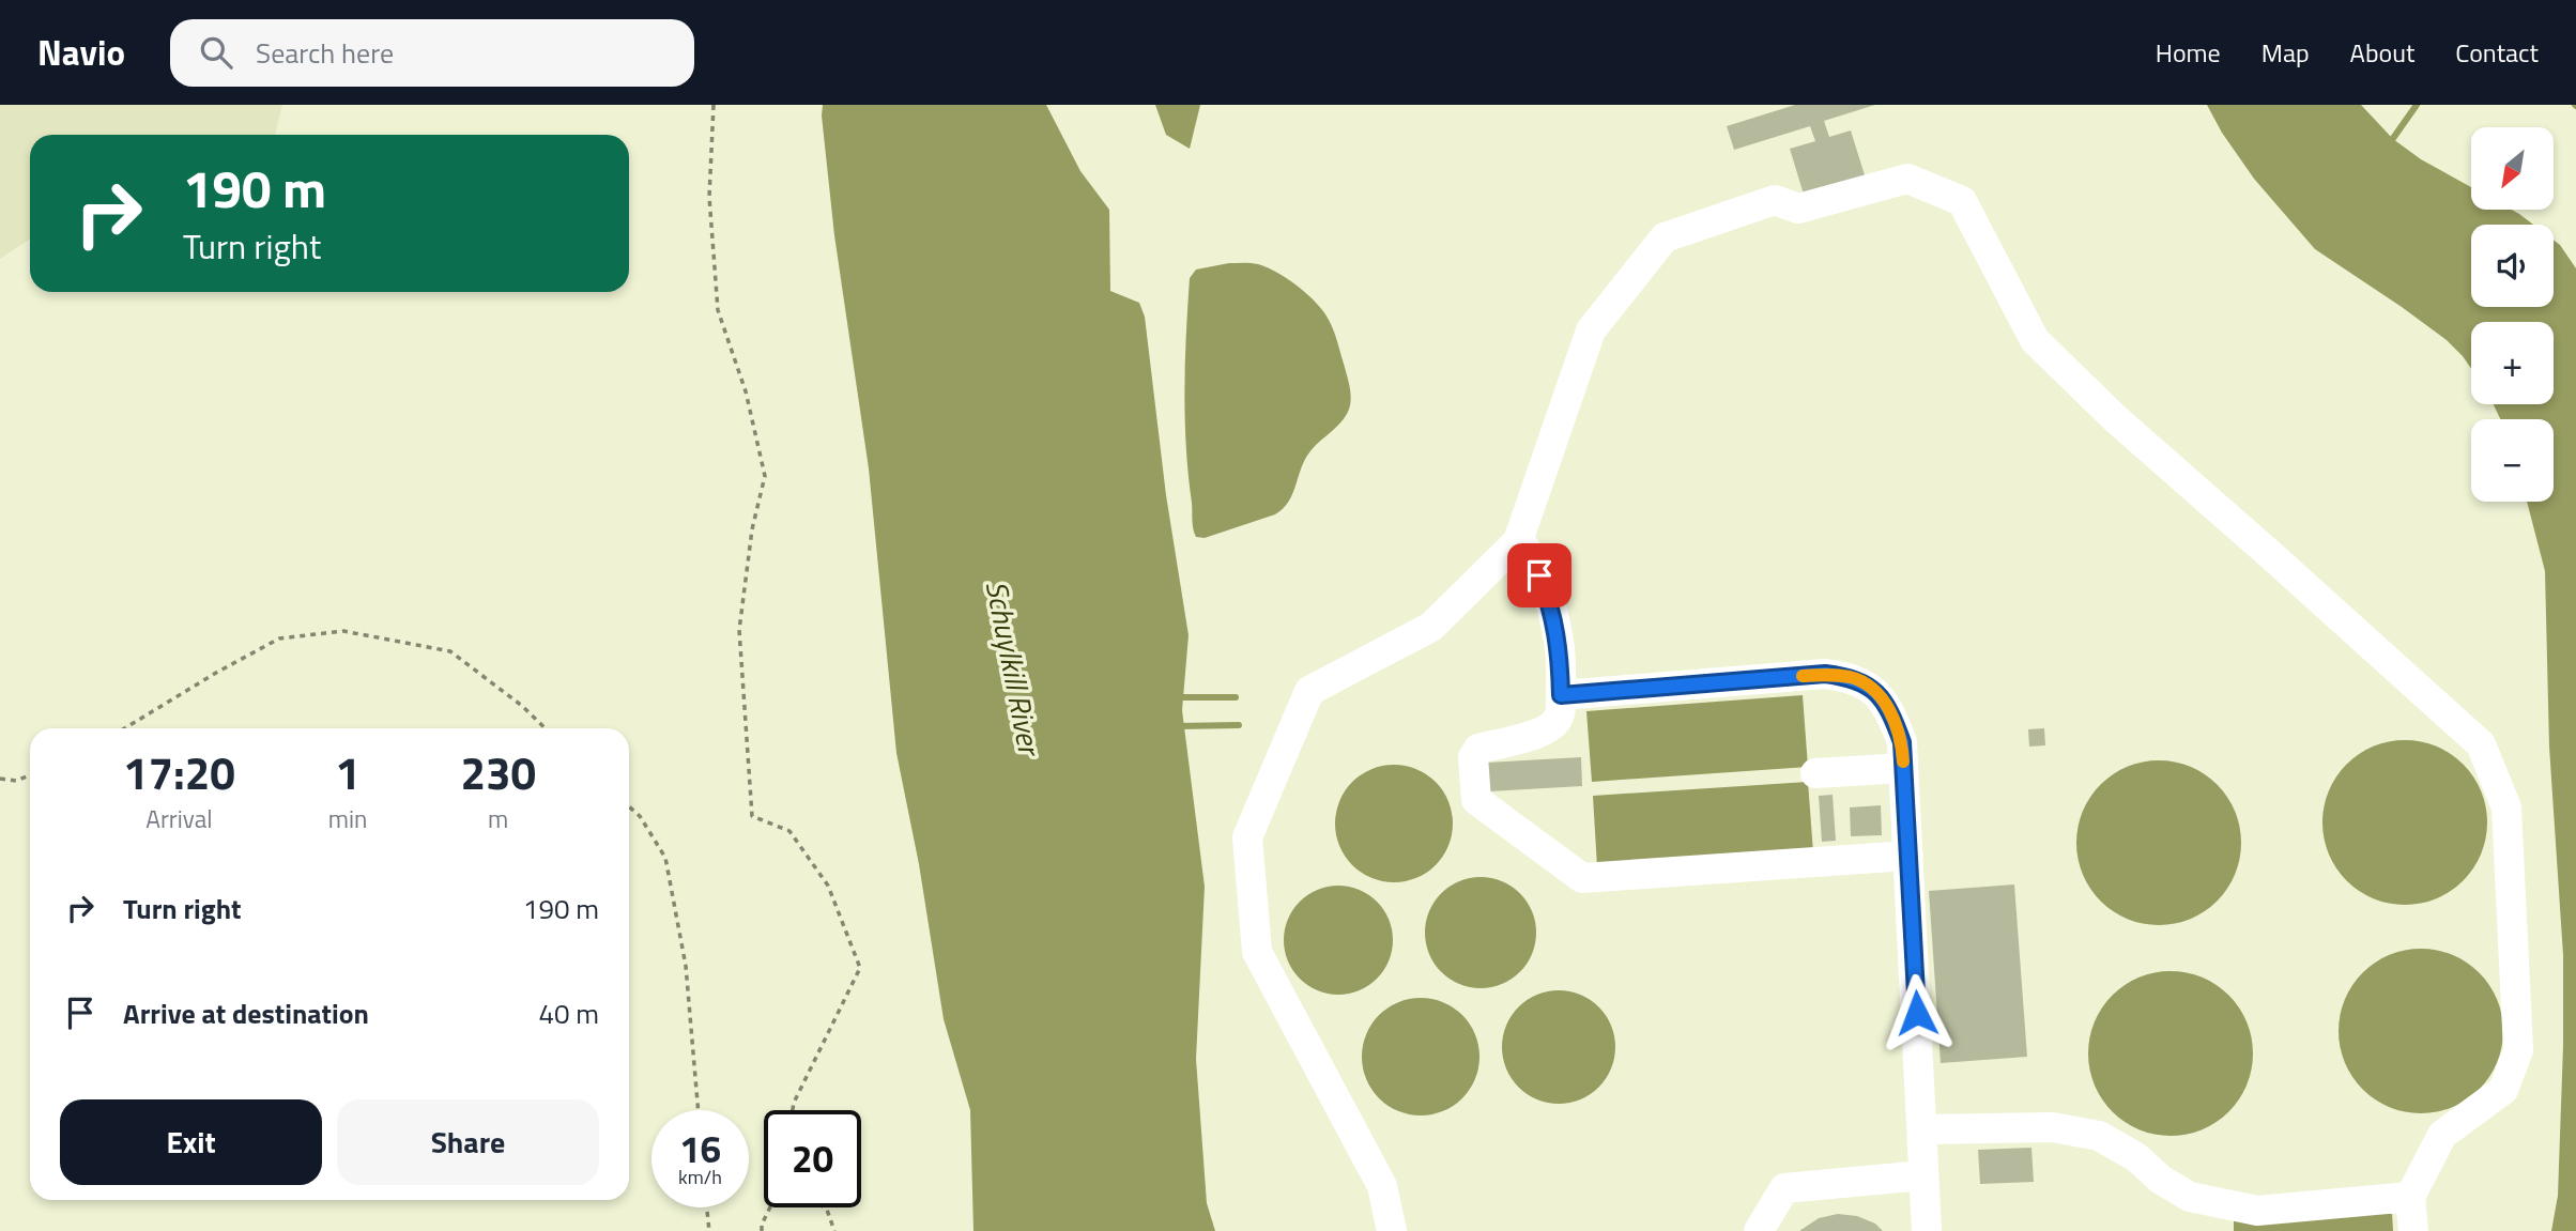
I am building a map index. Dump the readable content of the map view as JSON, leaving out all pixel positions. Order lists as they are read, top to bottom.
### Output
{
  "water": ["Schuylkill River"],
  "north": "bottom left",
  "page": {
    "header": "Navio",
    "search": "Search here",
    "nav": [
      "Home",
      "Map",
      "About",
      "Contact"
    ],
    "map_buttons": ["+", "−"],
    "turn": ["190 m", "Turn right"],
    "eta": [
      "17:20",
      "Arrival",
      "1",
      "min",
      "230",
      "m"
    ],
    "list": [
      {
        "name": "Turn right",
        "value": "190 m"
      },
      {
        "name": "Arrive at destination",
        "value": "40 m"
      }
    ],
    "buttons": ["Exit", "Share"],
    "speed": "16 km/h",
    "limit": "20"
  }
}
